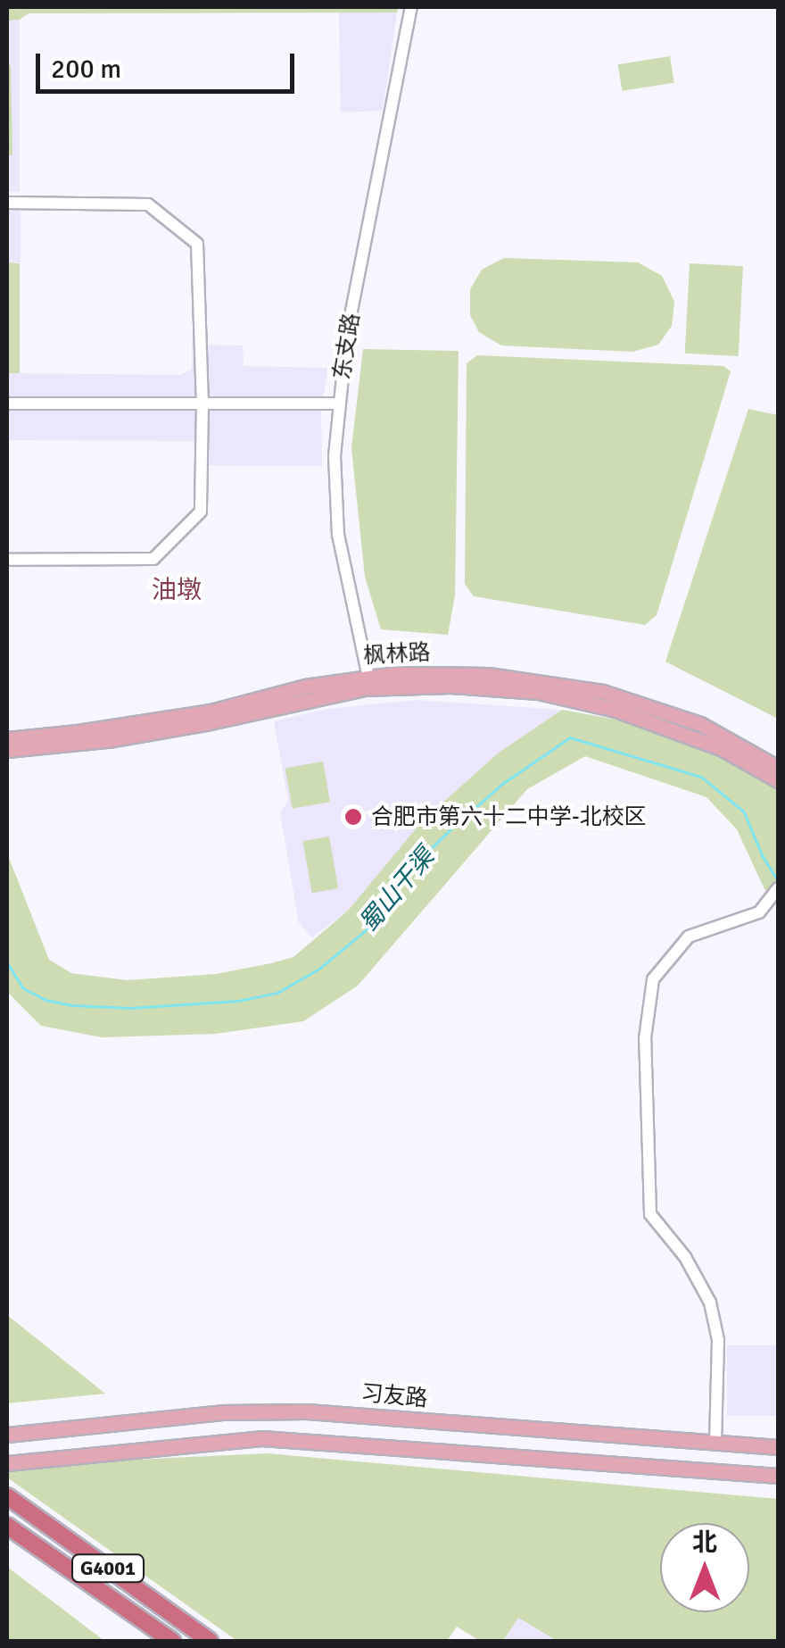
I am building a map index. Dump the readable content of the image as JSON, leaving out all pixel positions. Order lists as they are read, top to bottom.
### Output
{
  "streets": {
    "highway": ["G4001"],
    "main road": ["枫林路", "习友路"],
    "street": ["东支路"]
  },
  "crossings": [
    ["东支路", "枫林路"]
  ],
  "districts": ["油墩"],
  "water": ["蜀山干渠"],
  "places": ["合肥市第六十二中学-北校区"],
  "scale_bar": "200 m",
  "north": "top"
}
